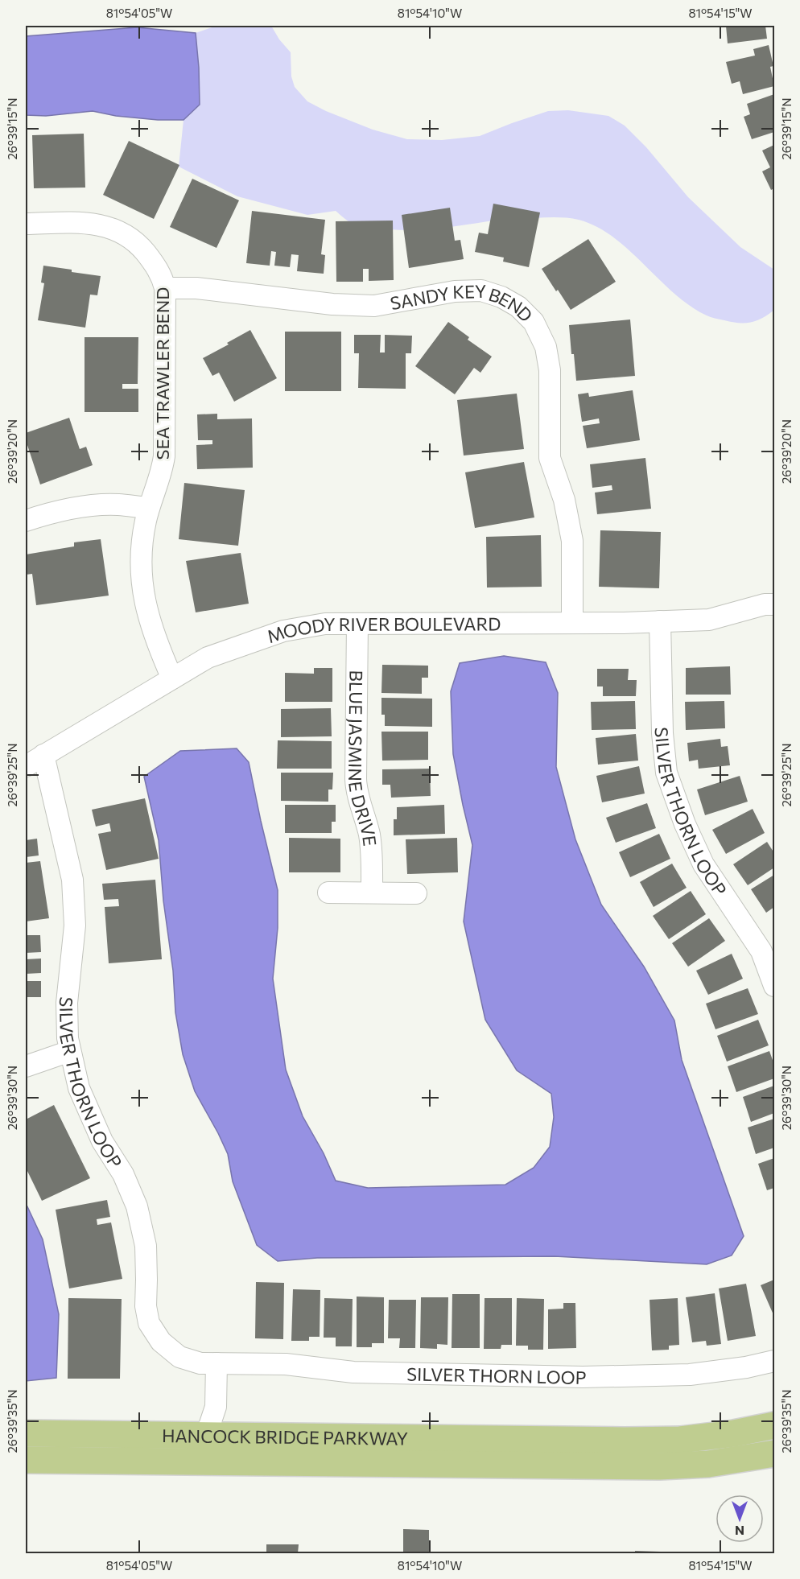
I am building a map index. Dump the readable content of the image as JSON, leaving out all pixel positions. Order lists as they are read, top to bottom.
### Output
{
  "streets": {
    "main road": ["HANCOCK BRIDGE PARKWAY"],
    "street": [
      "SANDY KEY BEND",
      "SEA TRAWLER BEND",
      "MOODY RIVER BOULEVARD",
      "BLUE JASMINE DRIVE",
      "SILVER THORN LOOP"
    ]
  },
  "crossings": [
    ["SANDY KEY BEND", "SEA TRAWLER BEND"],
    ["SANDY KEY BEND", "MOODY RIVER BOULEVARD"],
    ["SEA TRAWLER BEND", "MOODY RIVER BOULEVARD"],
    ["MOODY RIVER BOULEVARD", "BLUE JASMINE DRIVE"],
    ["MOODY RIVER BOULEVARD", "SILVER THORN LOOP"]
  ],
  "north": "bottom",
  "coordinates": [
    "81°54'05\"W",
    "81°54'10\"W",
    "81°54'15\"W",
    "26°39'15\"N",
    "26°39'20\"N",
    "26°39'25\"N",
    "26°39'30\"N",
    "26°39'35\"N"
  ]
}
